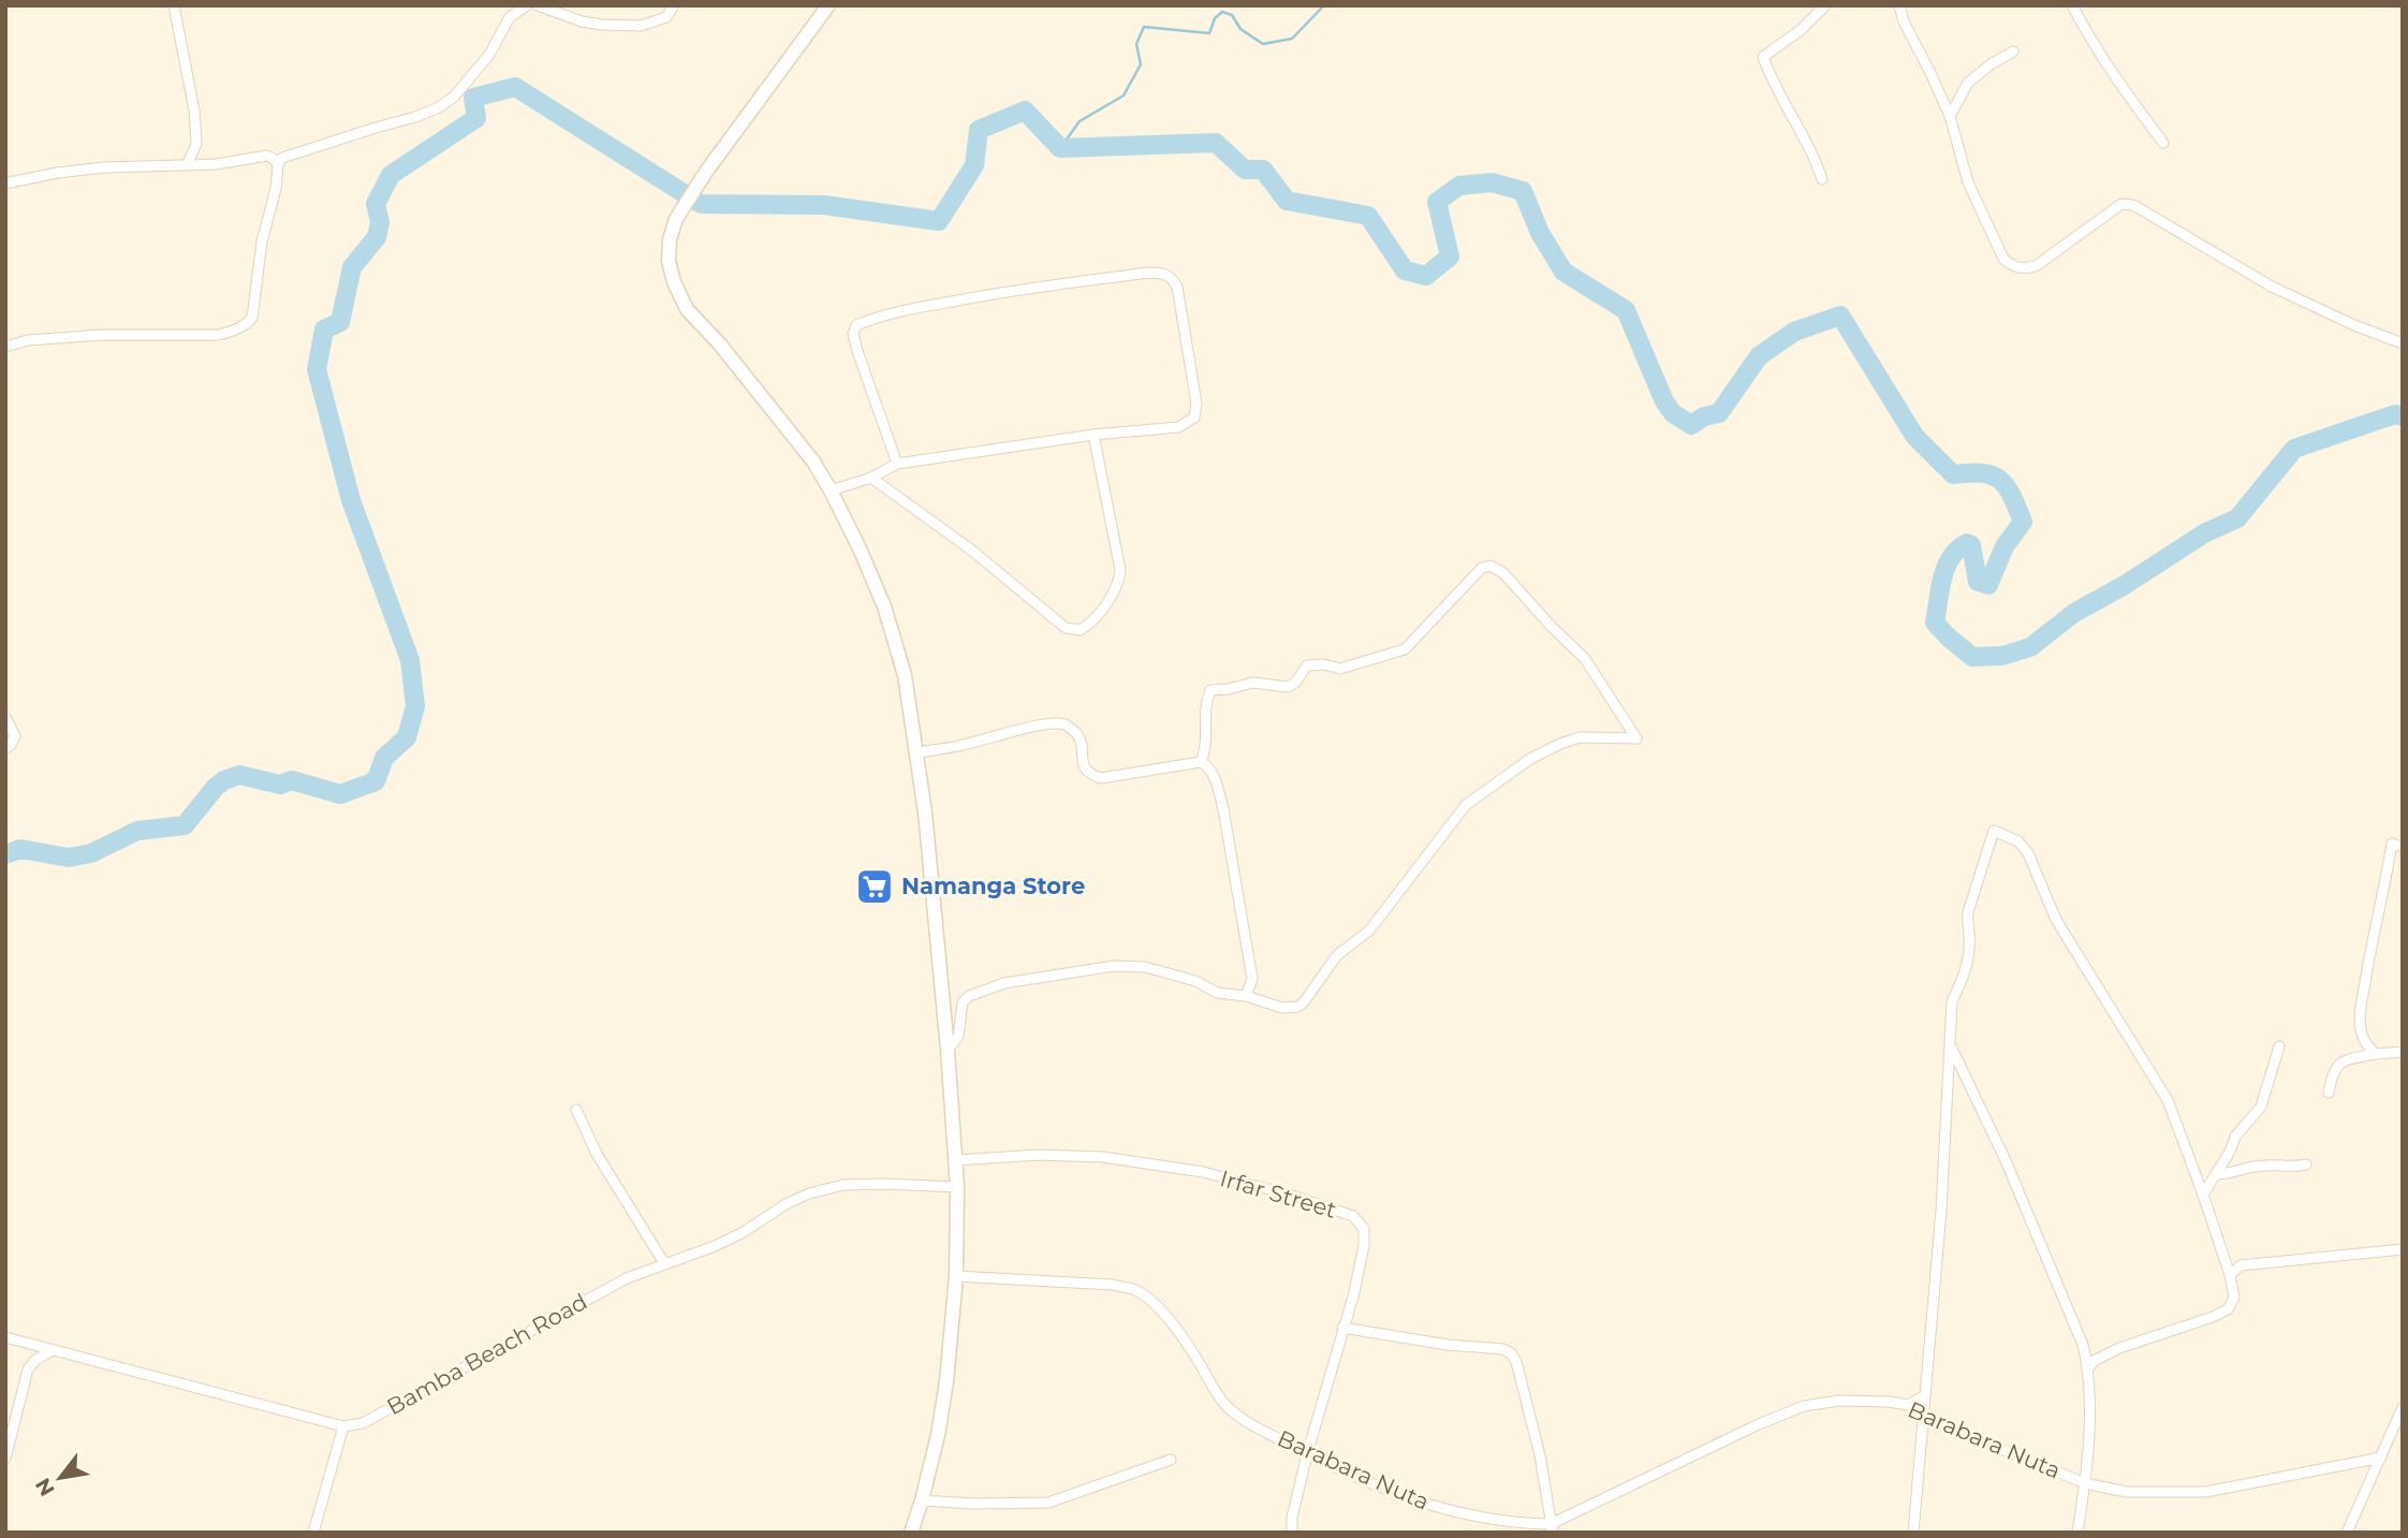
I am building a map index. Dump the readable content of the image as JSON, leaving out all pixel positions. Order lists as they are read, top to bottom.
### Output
{
  "streets": {
    "street": ["Irfar Street", "Bamba Beach Road", "Barabara Nuta"]
  },
  "crossings": [
    ["Irfar Street", "Barabara Nuta"]
  ],
  "places": {
    "supermarket": ["Namanga Store"]
  },
  "north": "bottom left"
}
